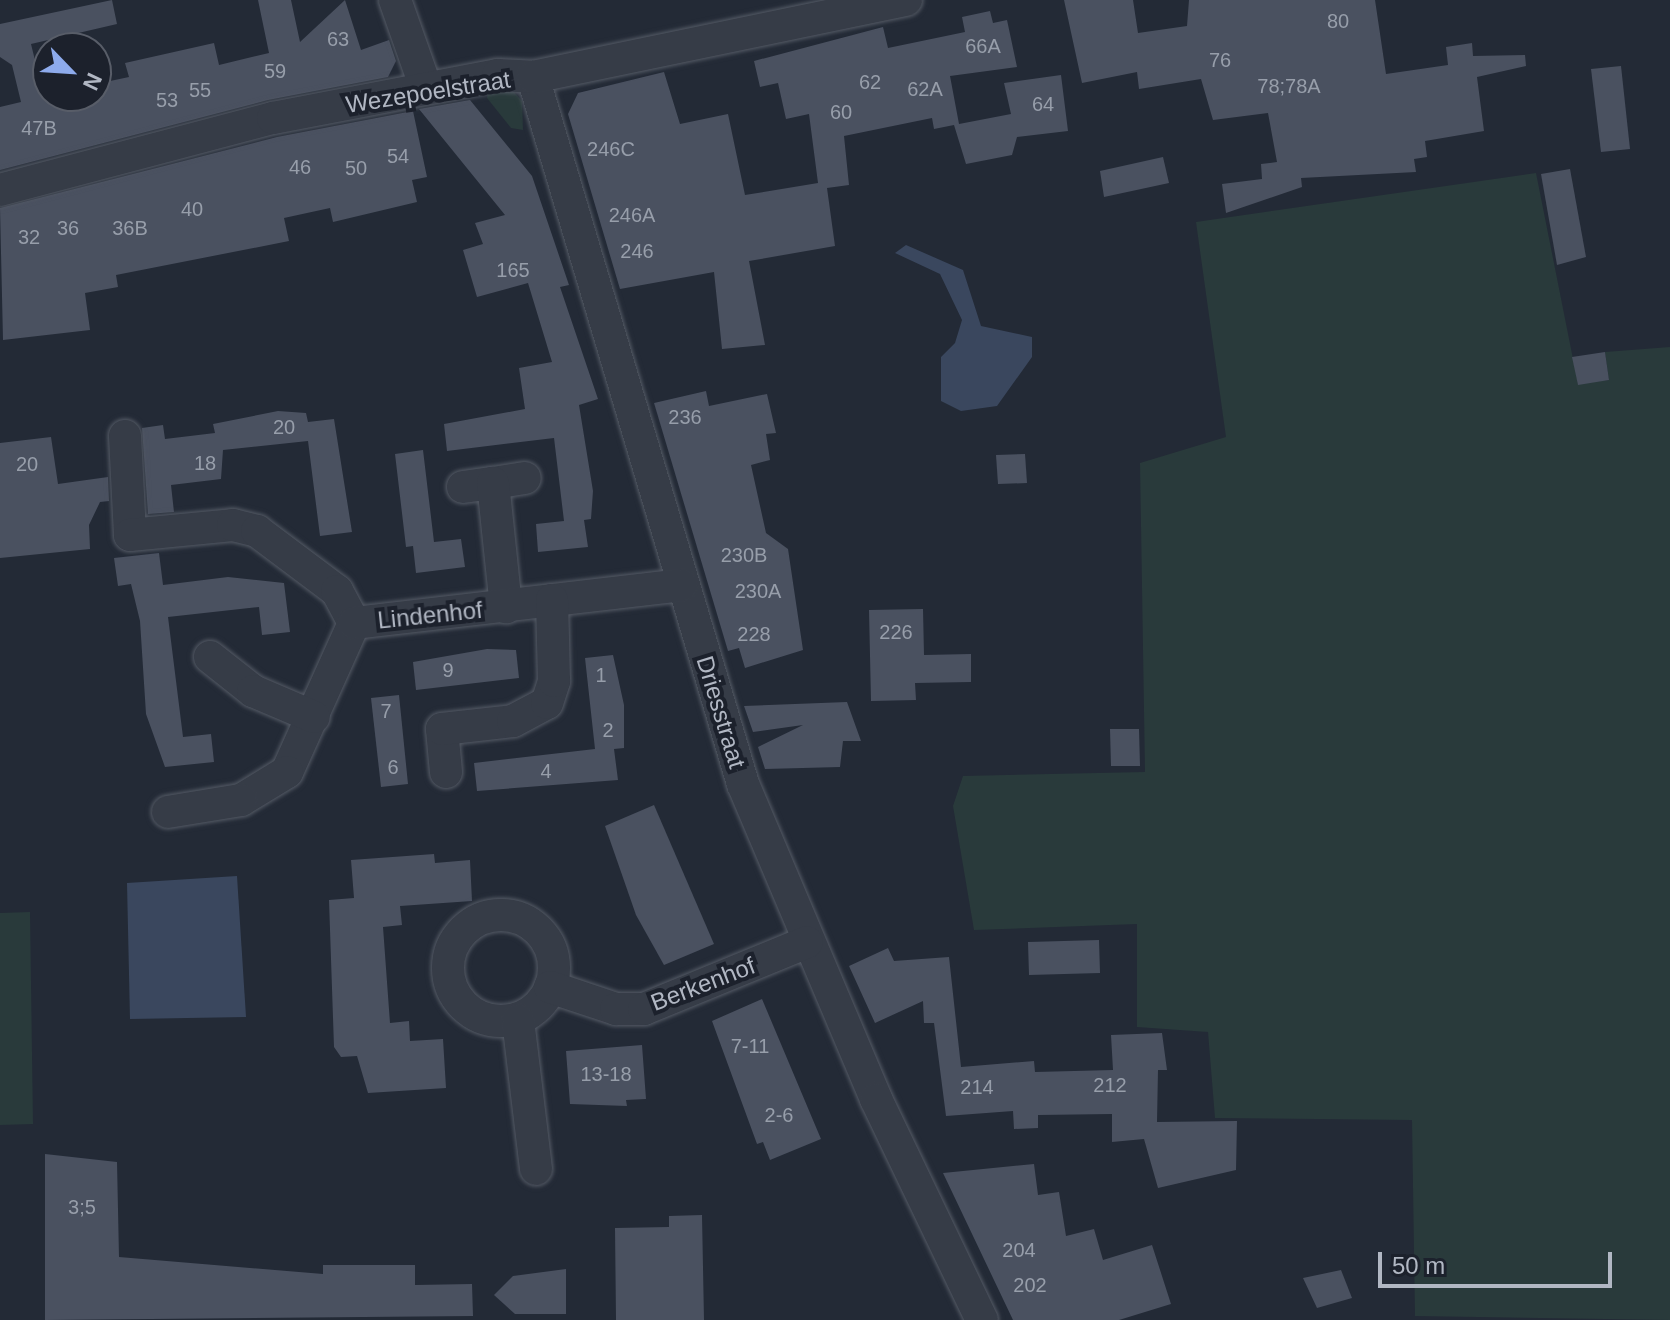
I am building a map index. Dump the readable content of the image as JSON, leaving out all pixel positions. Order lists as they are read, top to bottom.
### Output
{
  "streets": {
    "street": [
      "Wezepoelstraat",
      "Lindenhof",
      "Driesstraat",
      "Berkenhof"
    ]
  },
  "crossings": [
    ["Wezepoelstraat", "Driesstraat"],
    ["Lindenhof", "Driesstraat"],
    ["Driesstraat", "Berkenhof"]
  ],
  "house_numbers": [
    "80",
    "63",
    "66A",
    "76",
    "59",
    "62",
    "78;78A",
    "62A",
    "55",
    "53",
    "64",
    "60",
    "47B",
    "246C",
    "54",
    "46",
    "50",
    "40",
    "246A",
    "36",
    "36B",
    "32",
    "246",
    "165",
    "236",
    "20",
    "18",
    "20",
    "230B",
    "230A",
    "226",
    "228",
    "9",
    "1",
    "7",
    "2",
    "6",
    "4",
    "7-11",
    "13-18",
    "212",
    "214",
    "2-6",
    "3;5",
    "204",
    "202"
  ],
  "scale_bar": "50 m",
  "north": "bottom right"
}
